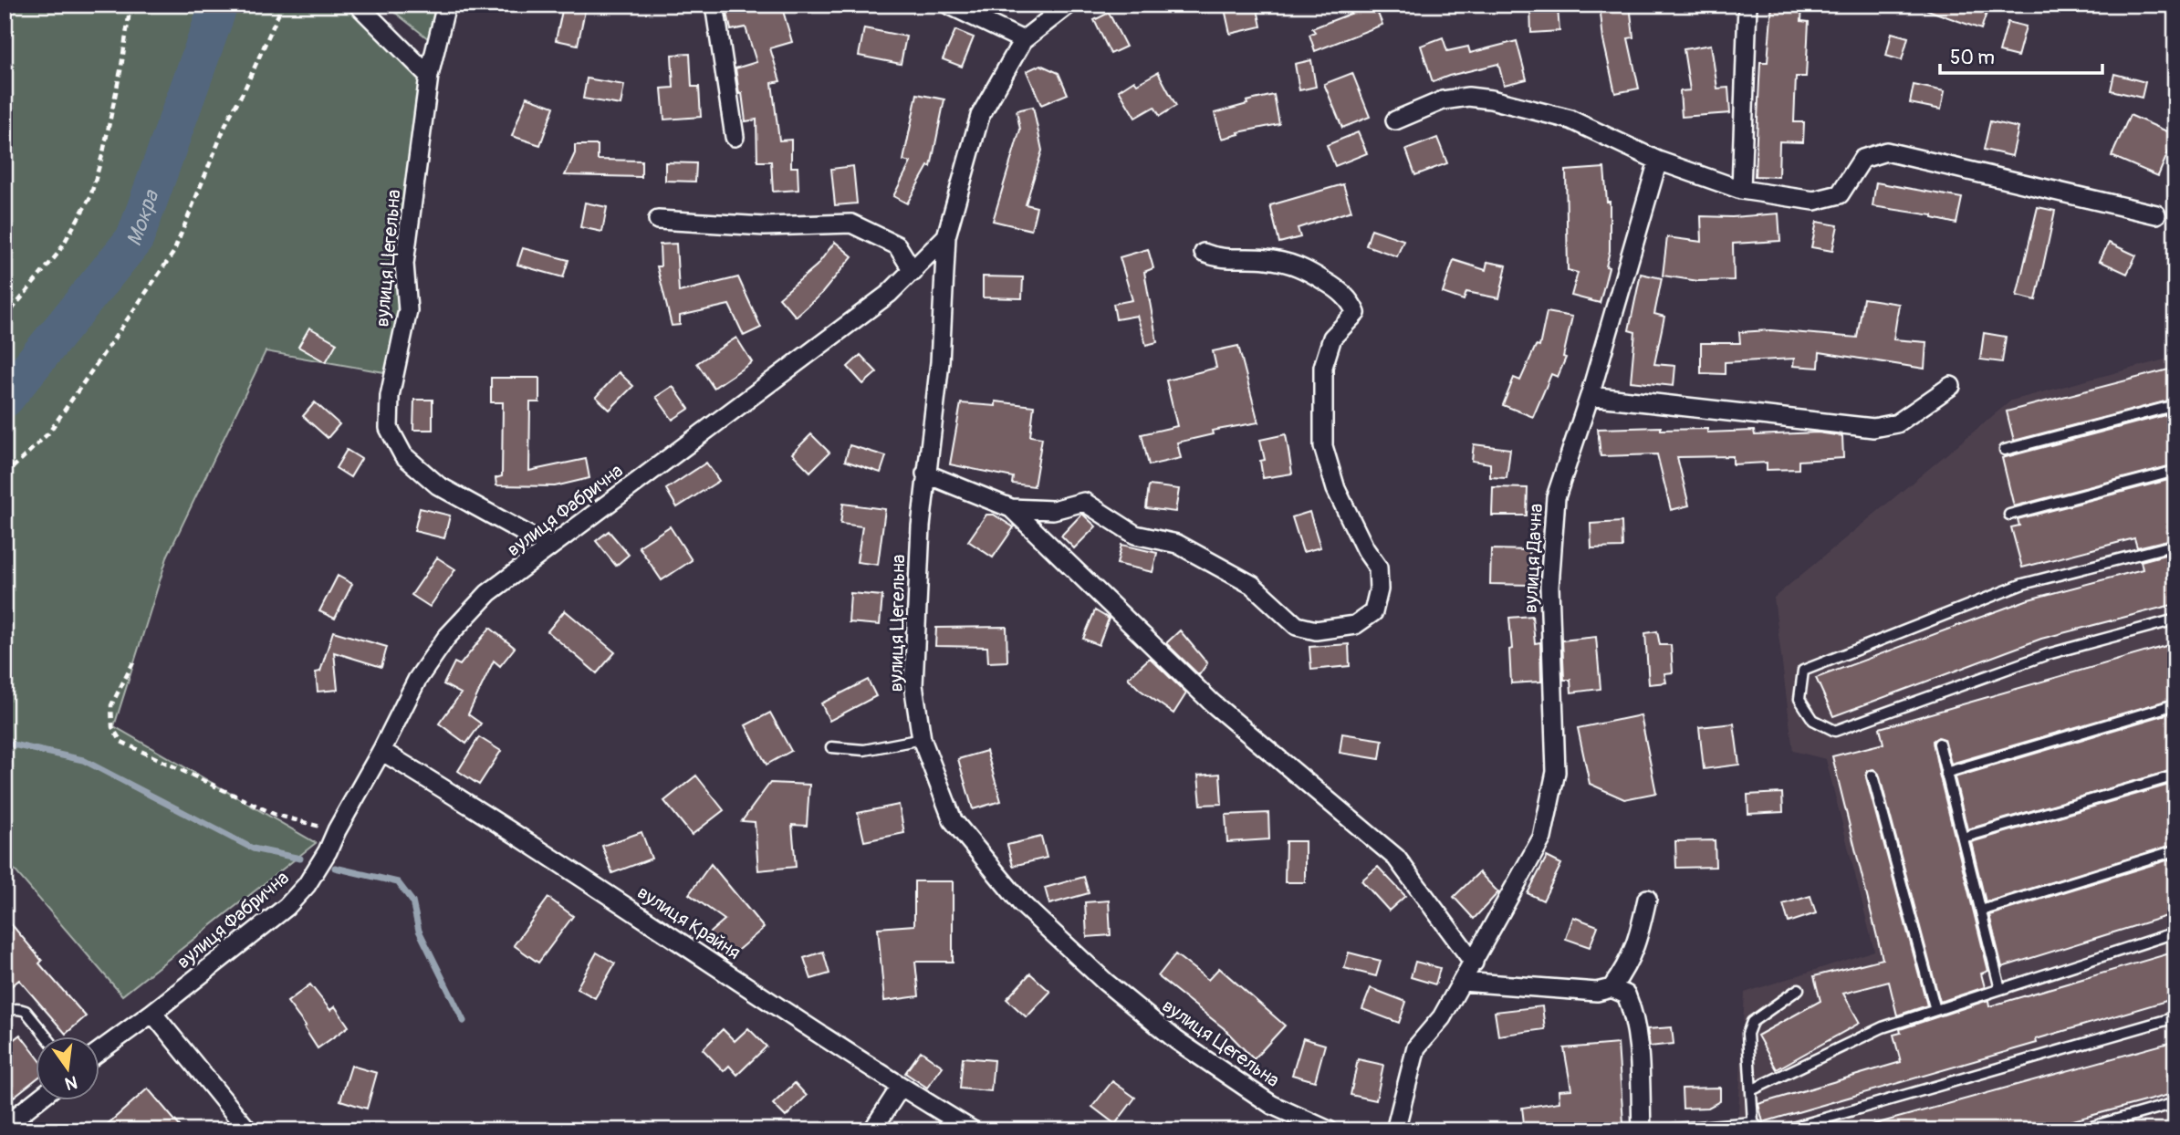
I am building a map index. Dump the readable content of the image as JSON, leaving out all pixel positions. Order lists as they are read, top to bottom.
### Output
{
  "streets": {
    "street": [
      "вулиця Цегельна",
      "вулиця Фабрична",
      "вулиця Дачна",
      "вулиця Крайня"
    ]
  },
  "crossings": [
    ["вулиця Цегельна", "вулиця Фабрична"],
    ["вулиця Фабрична", "вулиця Крайня"]
  ],
  "water": ["Мокра"],
  "scale_bar": "50 m",
  "north": "bottom"
}
